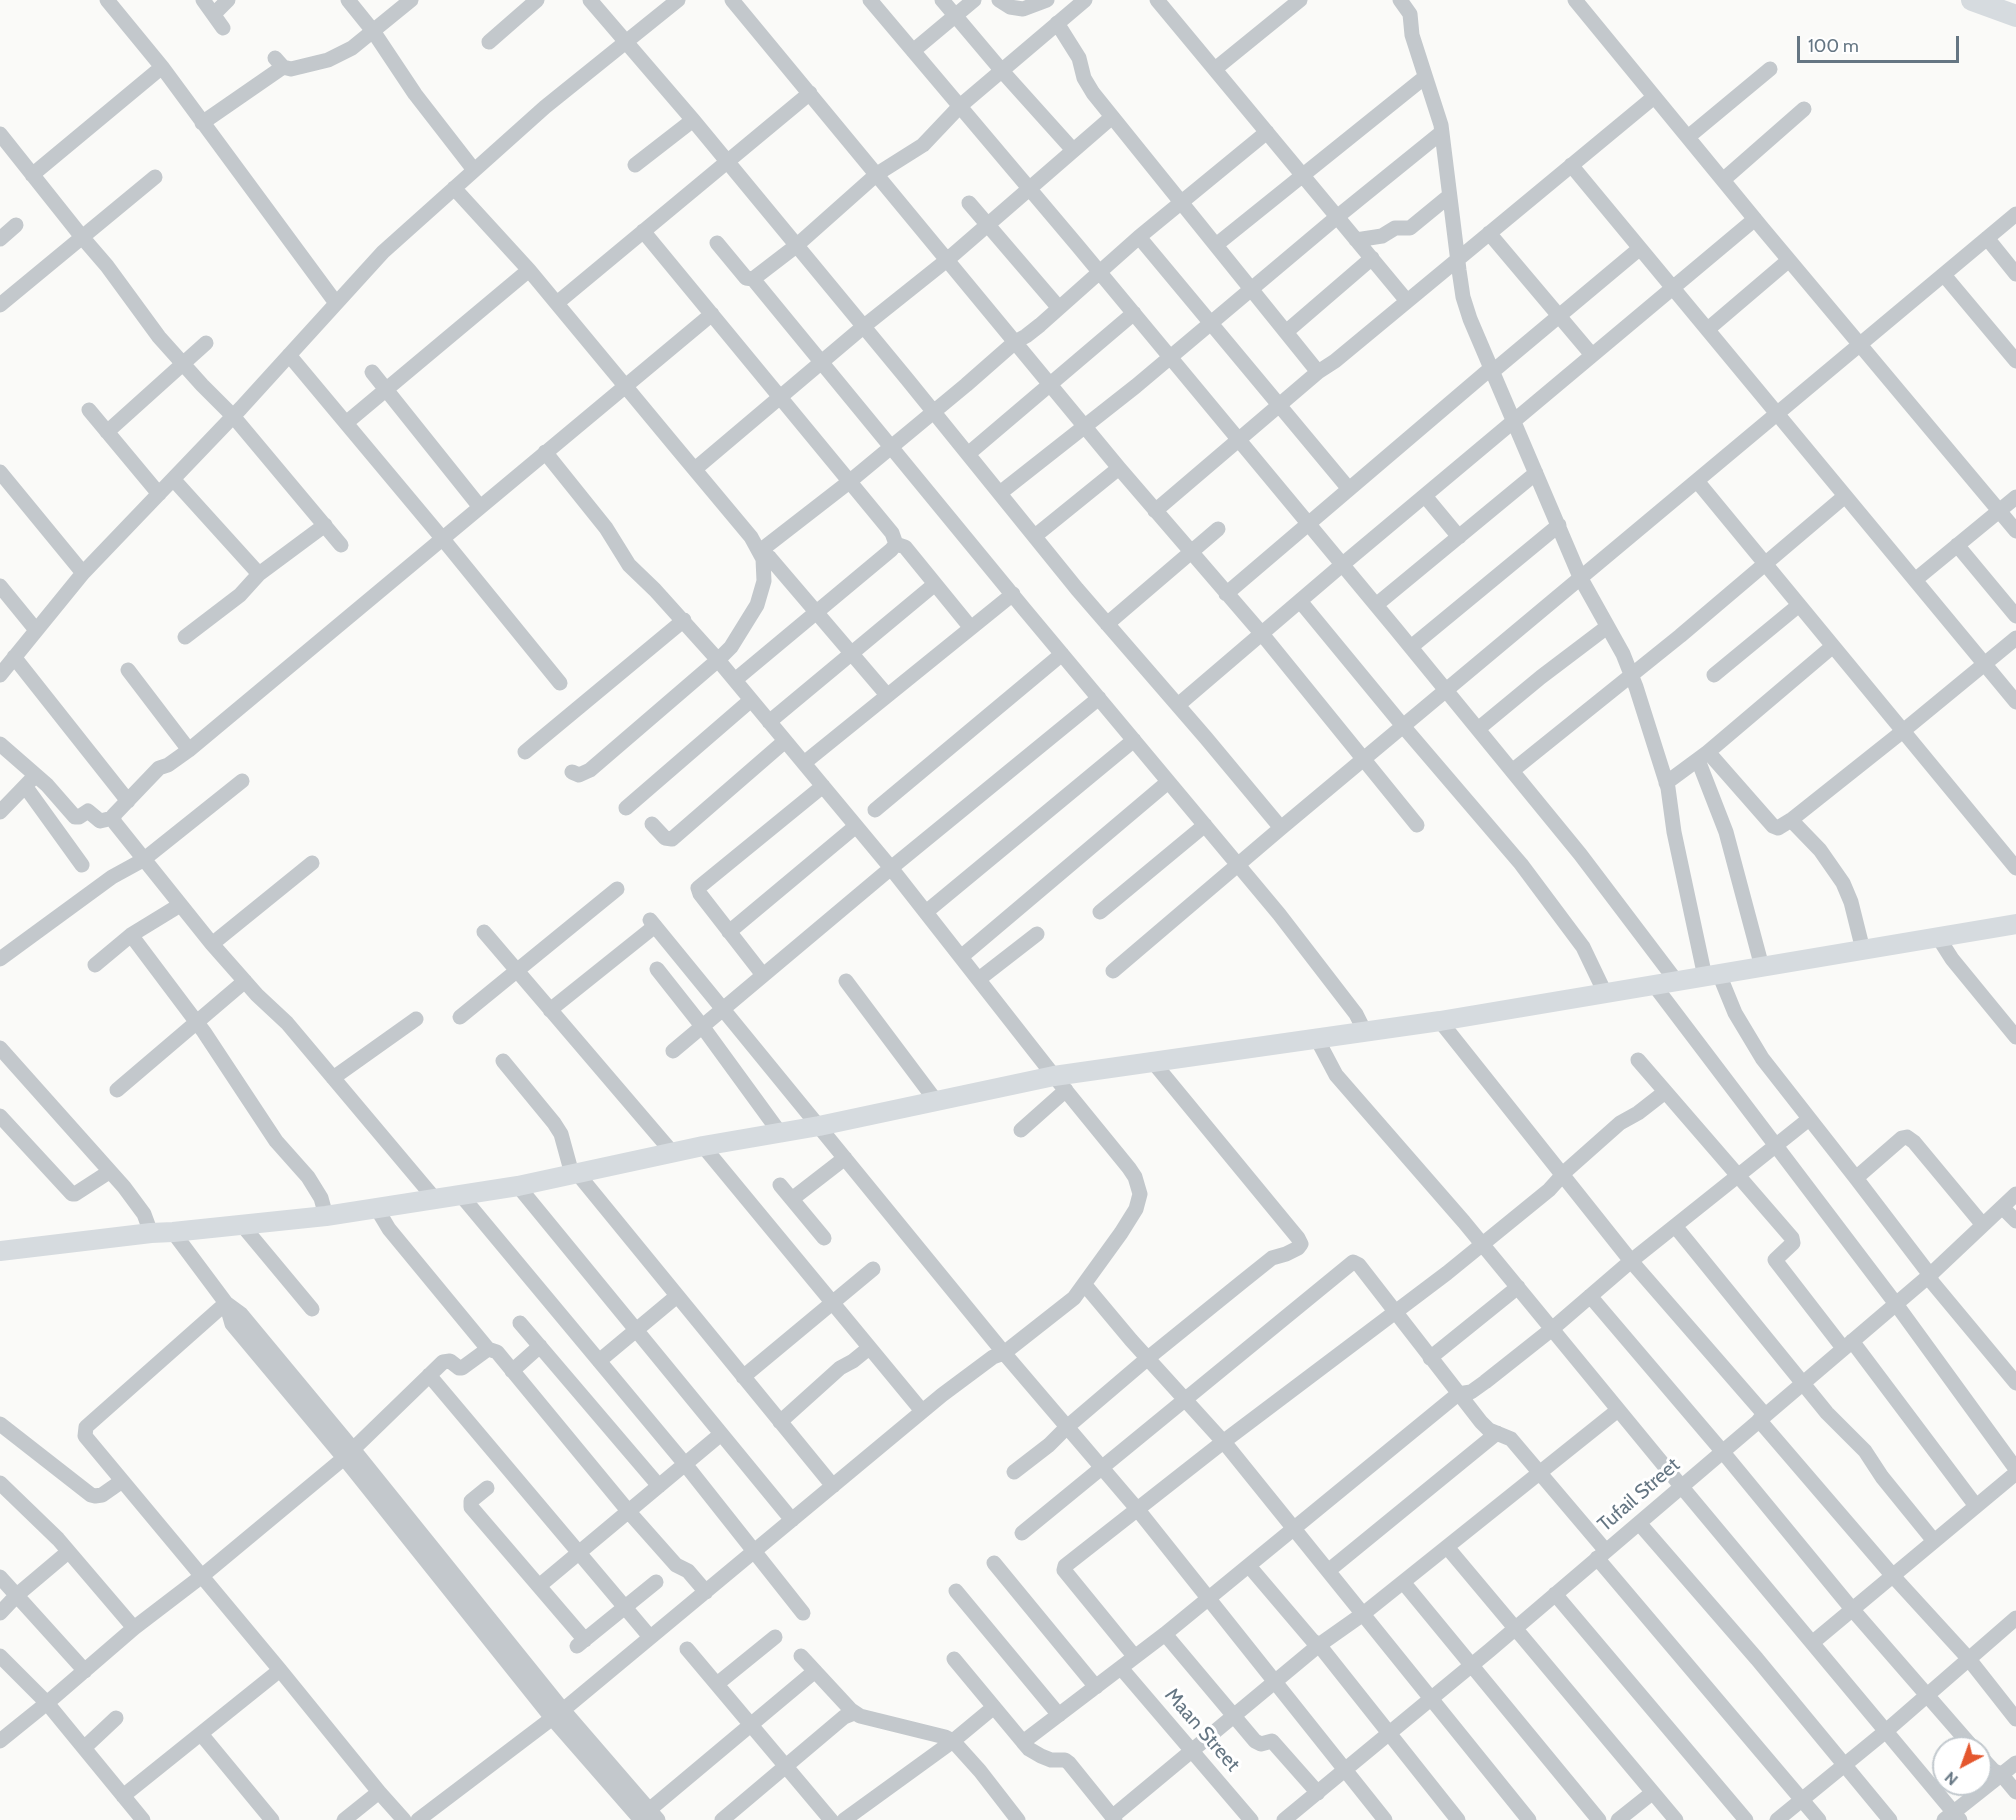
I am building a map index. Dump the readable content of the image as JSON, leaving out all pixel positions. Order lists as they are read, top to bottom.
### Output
{
  "streets": {
    "street": ["Tufail Street", "Maan Street"]
  },
  "scale_bar": "100 m",
  "north": "bottom left"
}
